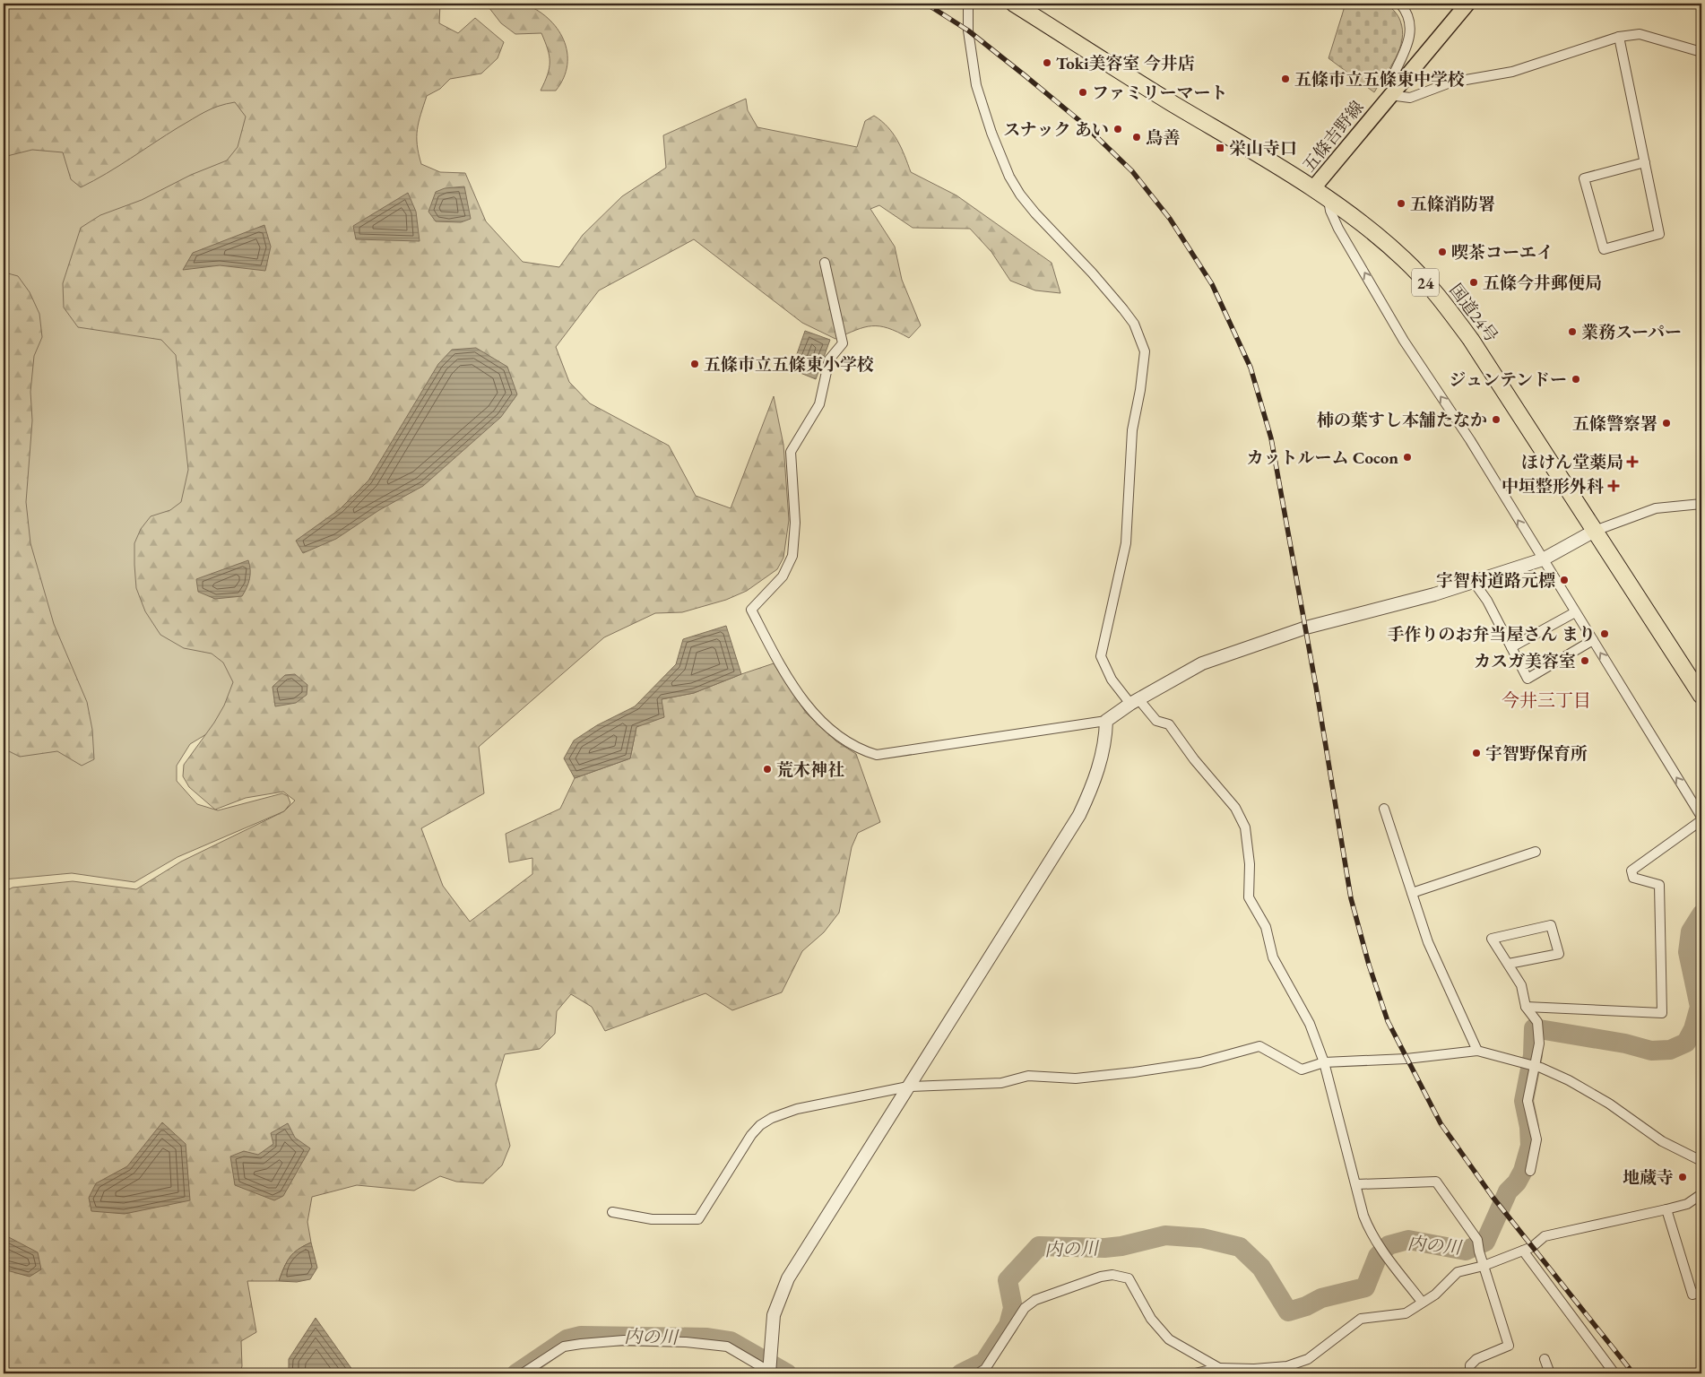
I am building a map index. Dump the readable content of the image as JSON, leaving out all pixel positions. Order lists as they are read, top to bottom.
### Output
{
  "streets": {
    "highway": ["24", "国道24号"],
    "main road": ["五條吉野線"]
  },
  "crossings": [
    ["五條吉野線", "国道24号"]
  ],
  "districts": ["今井三丁目"],
  "water": ["内の川"],
  "places": {
    "other": [
      "Toki美容室 今井店",
      "五條市立五條東中学校",
      "ファミリーマート",
      "スナック あい",
      "鳥善",
      "五條消防署",
      "喫茶コーエイ",
      "五條今井郵便局",
      "業務スーパー",
      "五條市立五條東小学校",
      "ジュンテンドー",
      "柿の葉すし本舗たなか",
      "五條警察署",
      "カットルーム Cocon",
      "宇智村道路元標",
      "手作りのお弁当屋さん まり",
      "カスガ美容室",
      "宇智野保育所",
      "荒木神社",
      "地蔵寺"
    ],
    "transit": ["栄山寺口"],
    "health": ["ほけん堂薬局", "中垣整形外科"]
  }
}
